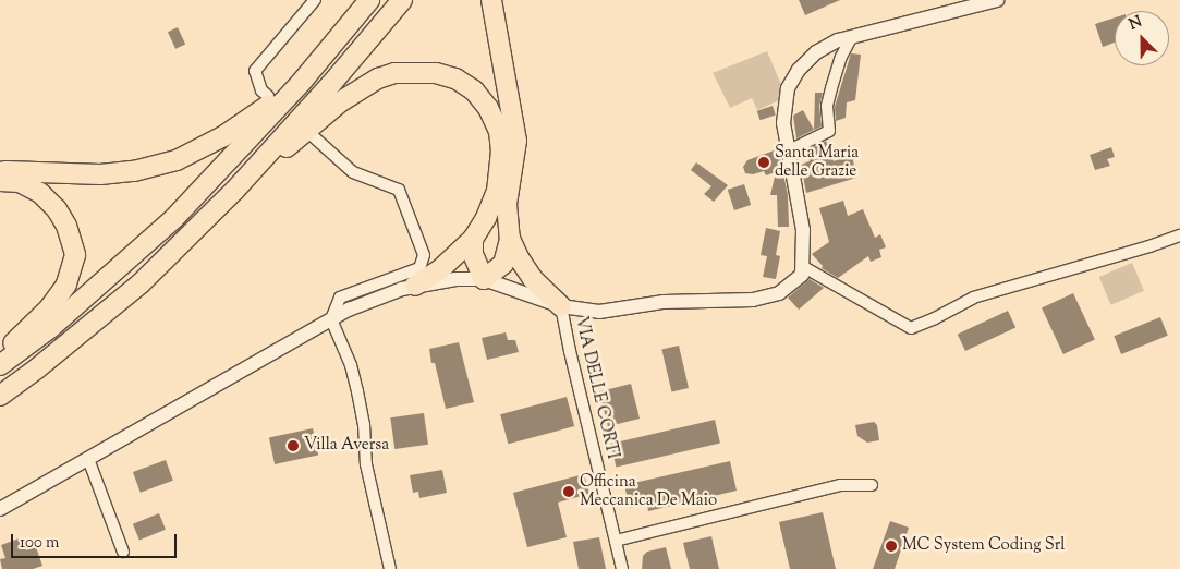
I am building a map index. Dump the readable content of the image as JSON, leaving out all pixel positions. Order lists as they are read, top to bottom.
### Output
{
  "streets": {
    "street": ["VIA DELLE CORTI"]
  },
  "places": [
    "Santa Maria delle Grazie",
    "Villa Aversa",
    "Officina Meccanica De Maio",
    "MC System Coding Srl"
  ],
  "scale_bar": "100 m",
  "north": "top left"
}
